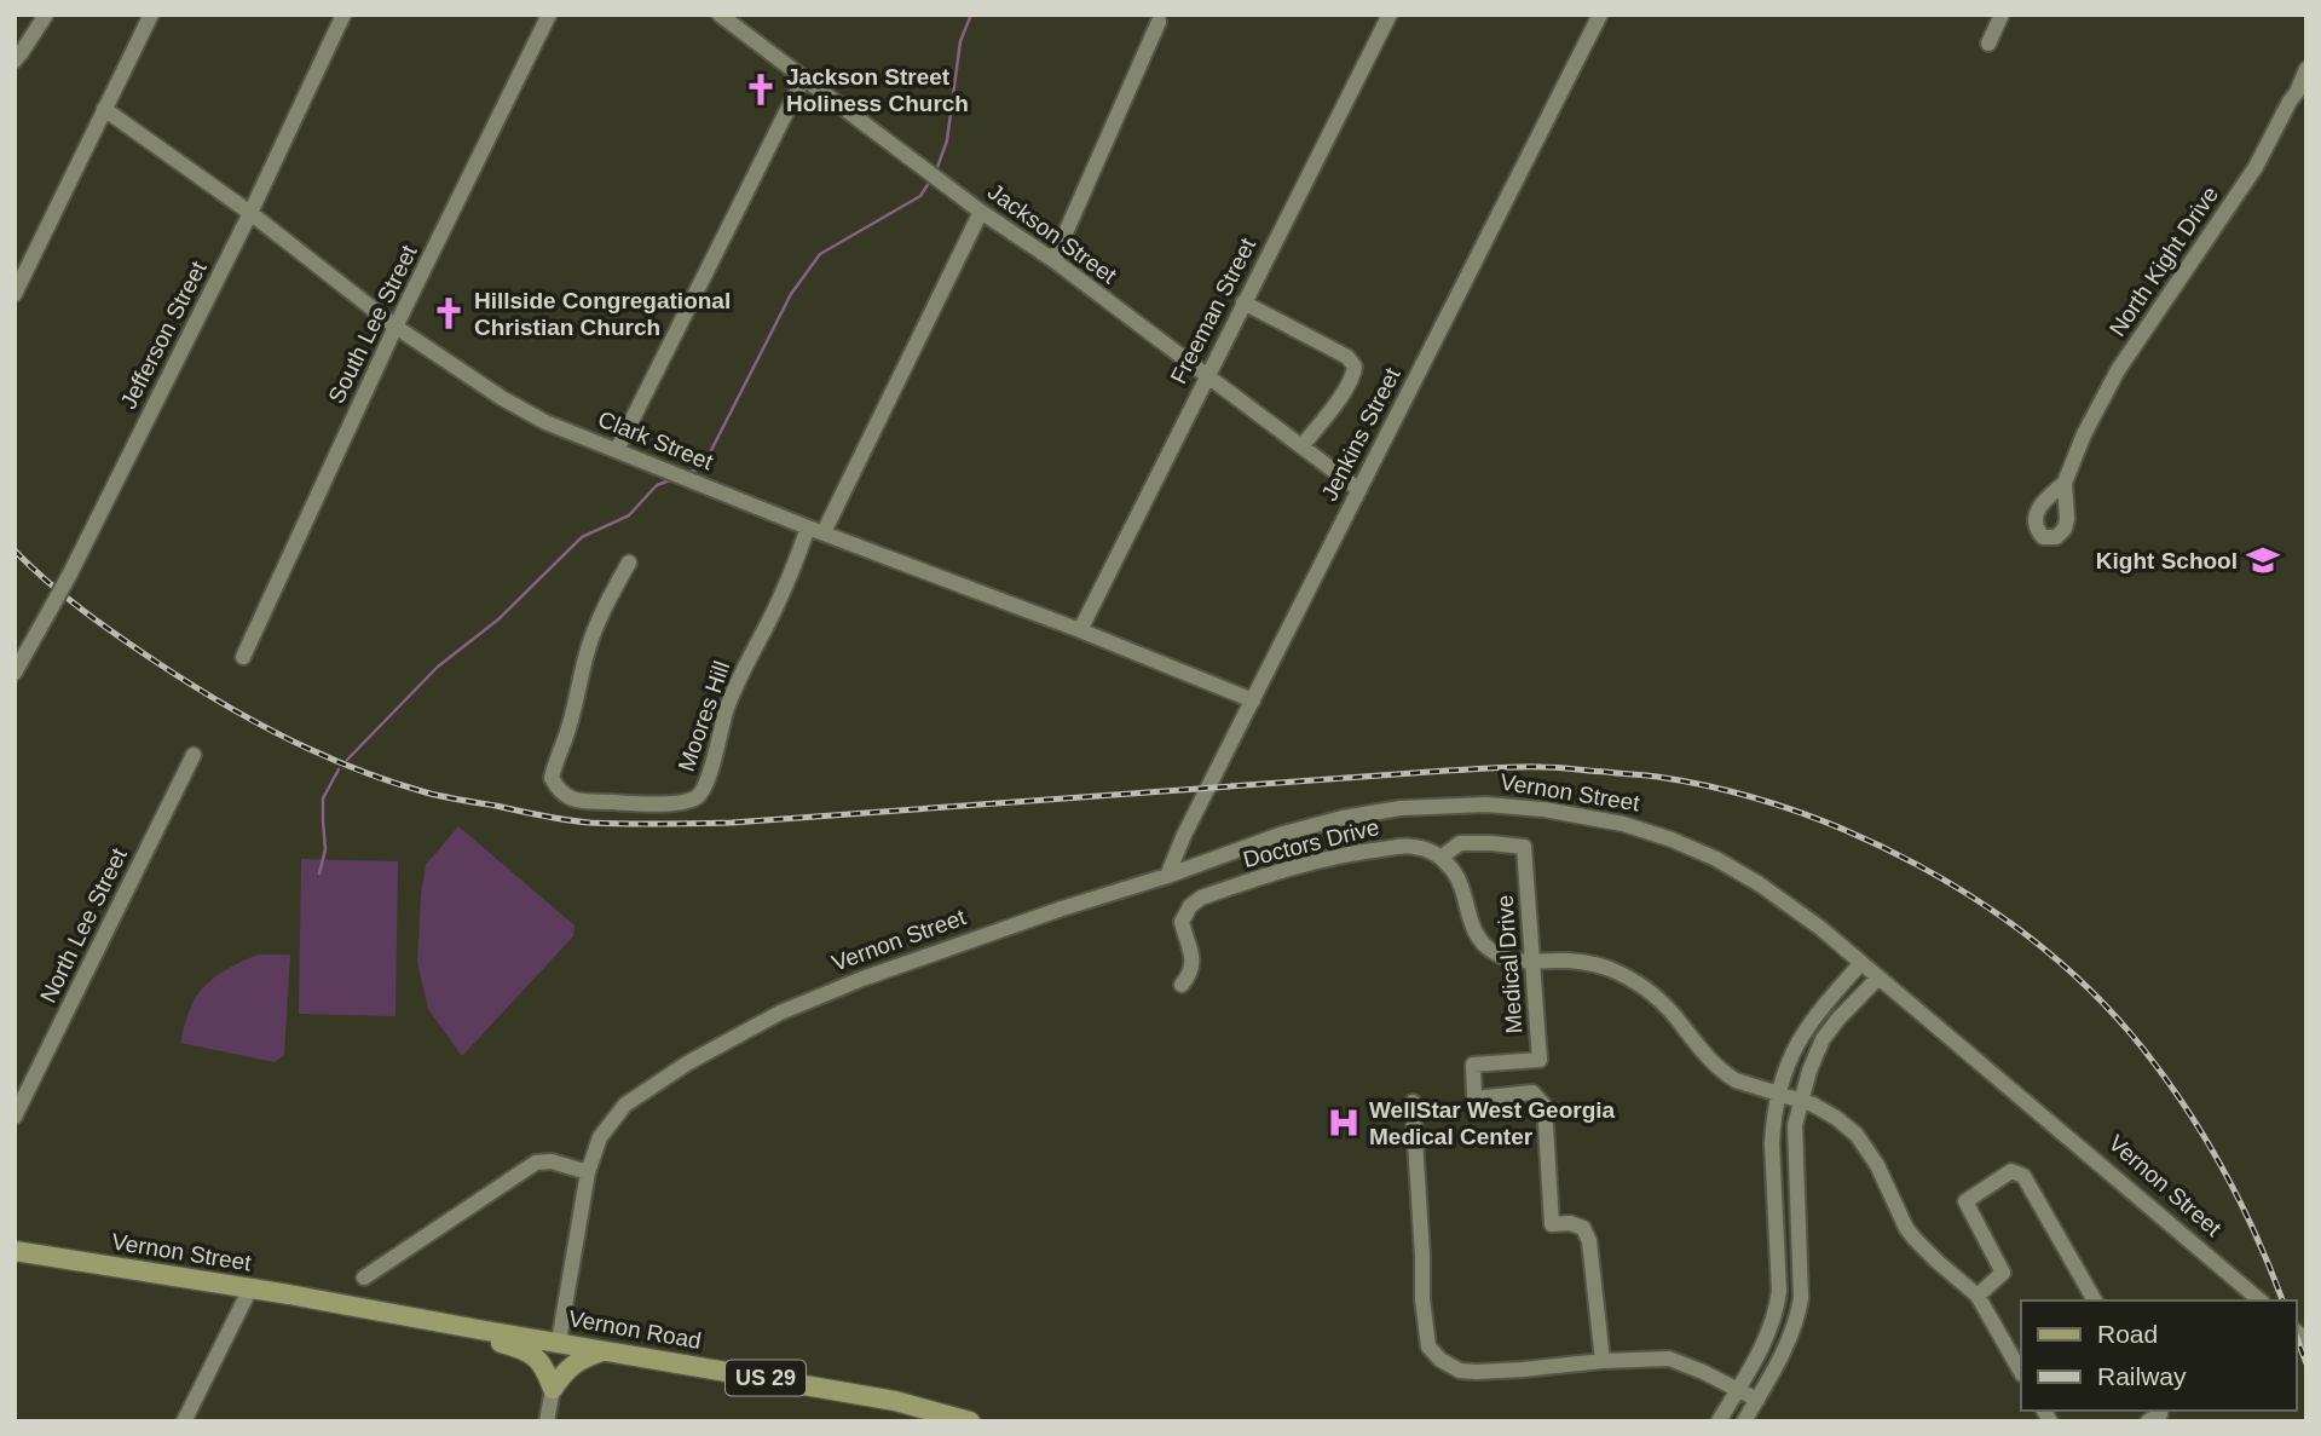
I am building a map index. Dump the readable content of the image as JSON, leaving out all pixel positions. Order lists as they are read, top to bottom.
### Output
{
  "streets": {
    "main road": ["Vernon Street", "Vernon Road", "US 29"],
    "street": [
      "Jackson Street",
      "North Kight Drive",
      "Freeman Street",
      "South Lee Street",
      "Jefferson Street",
      "Jenkins Street",
      "Clark Street",
      "Moores Hill",
      "Doctors Drive",
      "North Lee Street",
      "Medical Drive"
    ]
  },
  "crossings": [
    ["Jackson Street", "Freeman Street"],
    ["Jackson Street", "Jenkins Street"],
    ["Freeman Street", "Clark Street"],
    ["South Lee Street", "Clark Street"],
    ["Jefferson Street", "Clark Street"],
    ["Jenkins Street", "Clark Street"],
    ["Jenkins Street", "Vernon Street"],
    ["Clark Street", "Moores Hill"],
    ["Vernon Street", "Vernon Road"],
    ["Doctors Drive", "Medical Drive"]
  ],
  "places": {
    "church": ["Jackson Street Holiness Church", "Hillside Congregational Christian Church"],
    "school or university": ["Kight School"],
    "hospital": ["WellStar West Georgia Medical Center"]
  },
  "legend": ["Road", "Railway"]
}
